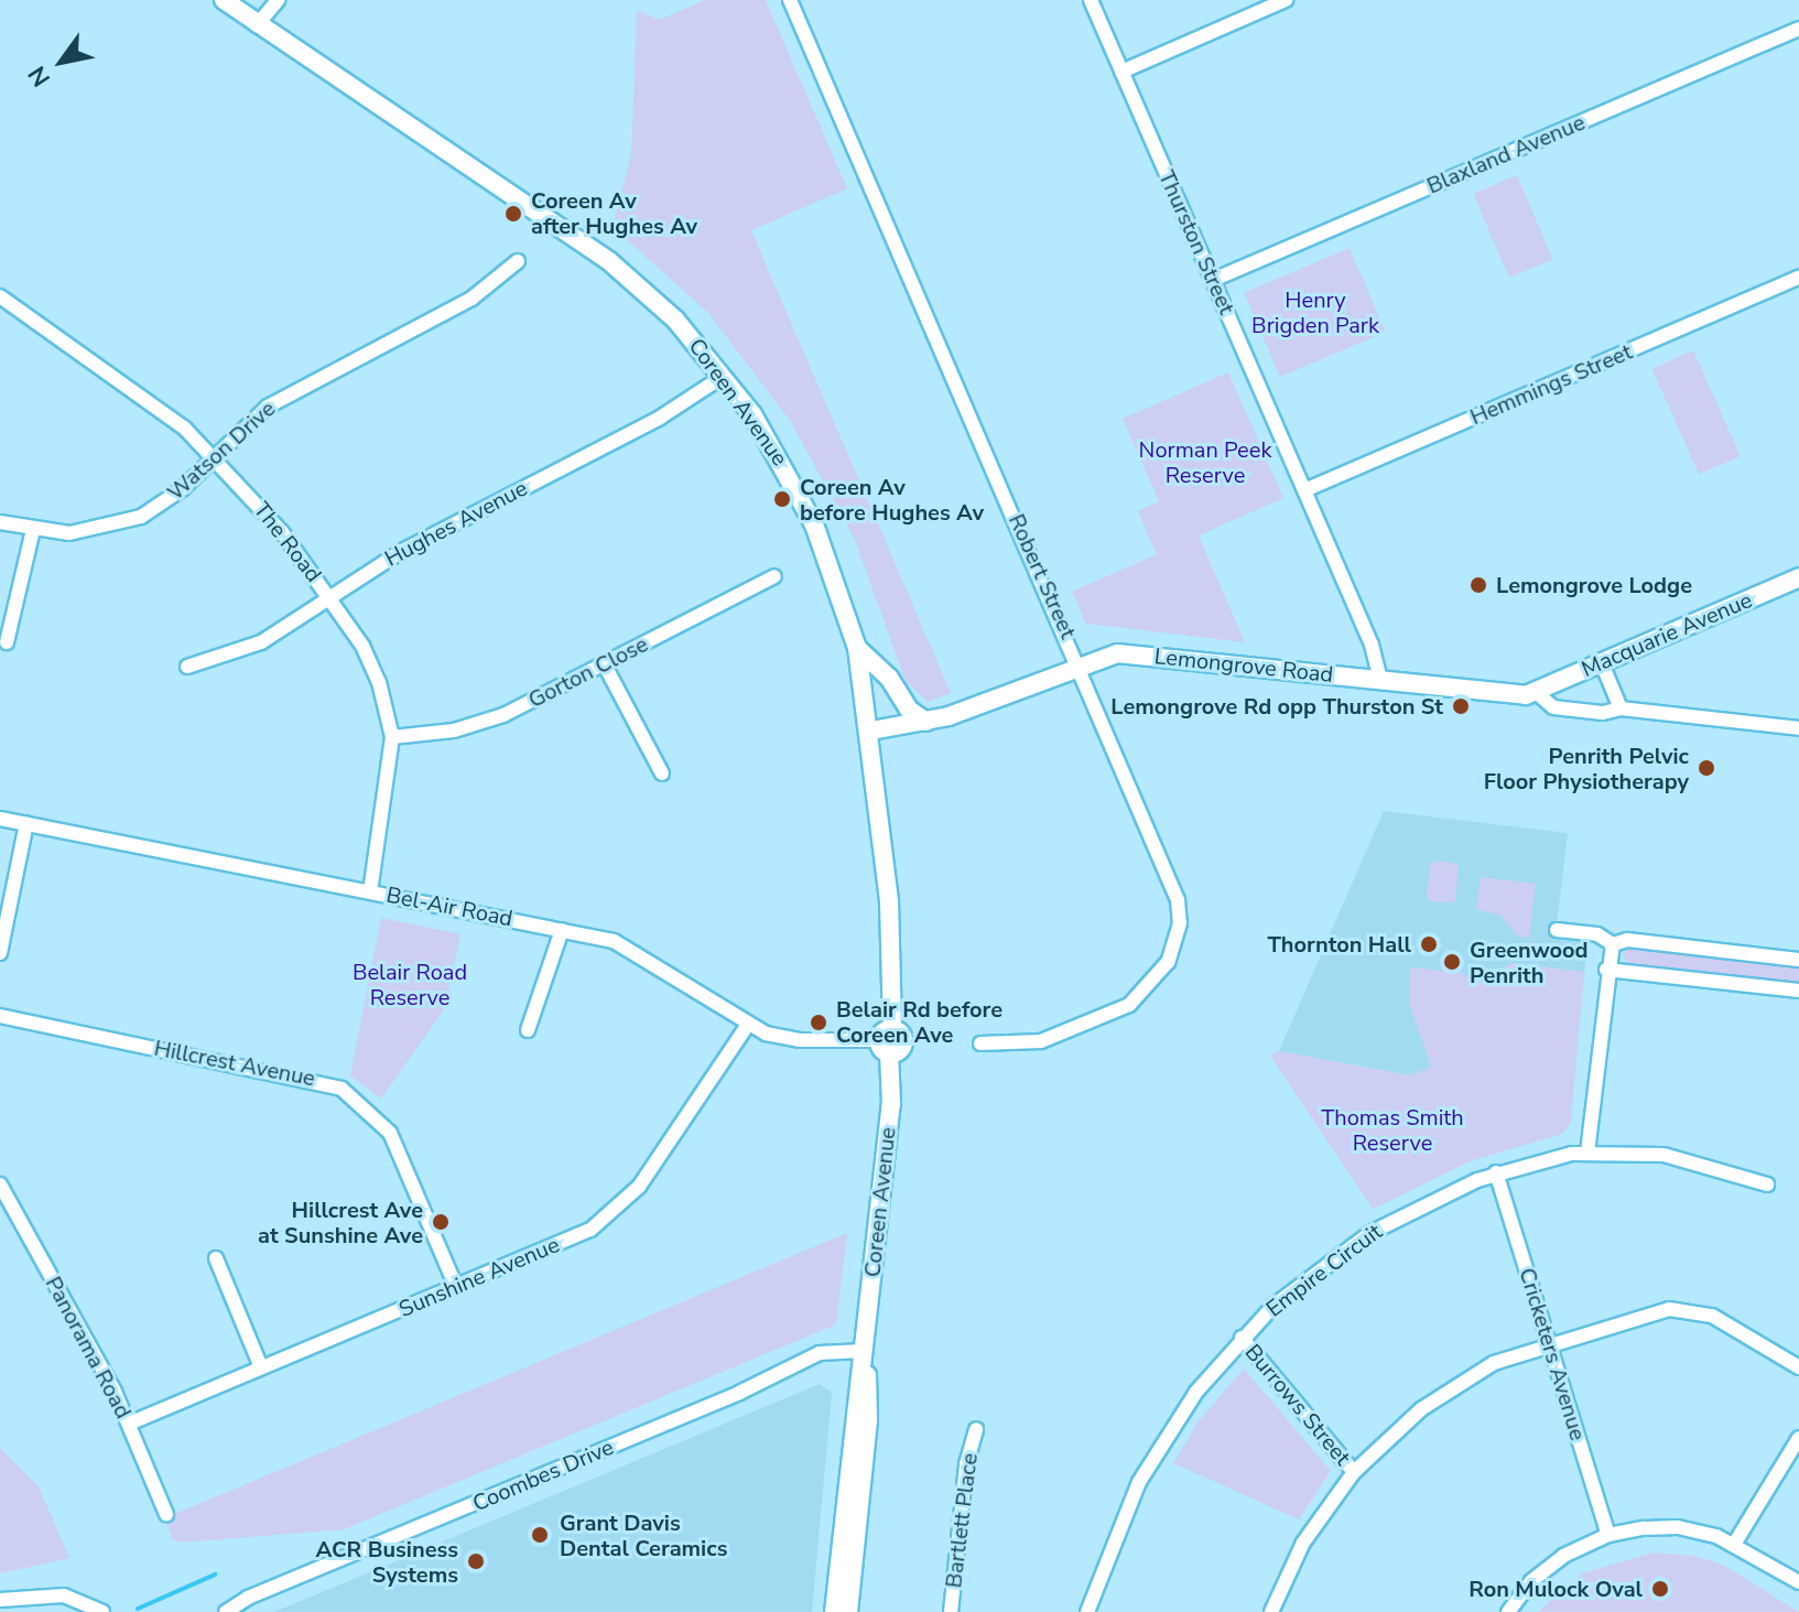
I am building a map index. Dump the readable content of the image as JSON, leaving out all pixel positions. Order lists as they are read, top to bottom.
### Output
{
  "streets": {
    "street": [
      "Blaxland Avenue",
      "Thurston Street",
      "Hemmings Street",
      "Coreen Avenue",
      "Watson Drive",
      "Hughes Avenue",
      "The Road",
      "Robert Street",
      "Macquarie Avenue",
      "Lemongrove Road",
      "Gorton Close",
      "Bel-Air Road",
      "Hillcrest Avenue",
      "Empire Circuit",
      "Sunshine Avenue",
      "Panorama Road",
      "Cricketers Avenue",
      "Burrows Street",
      "Coombes Drive",
      "Bartlett Place"
    ]
  },
  "crossings": [
    ["Blaxland Avenue", "Thurston Street"],
    ["Thurston Street", "Hemmings Street"],
    ["Thurston Street", "Lemongrove Road"],
    ["Coreen Avenue", "Hughes Avenue"],
    ["Coreen Avenue", "Lemongrove Road"],
    ["Coreen Avenue", "Bel-Air Road"],
    ["Coreen Avenue", "Coombes Drive"],
    ["Watson Drive", "The Road"],
    ["Hughes Avenue", "The Road"],
    ["The Road", "Gorton Close"],
    ["The Road", "Bel-Air Road"],
    ["Robert Street", "Lemongrove Road"],
    ["Macquarie Avenue", "Lemongrove Road"],
    ["Bel-Air Road", "Sunshine Avenue"],
    ["Hillcrest Avenue", "Sunshine Avenue"],
    ["Empire Circuit", "Cricketers Avenue"],
    ["Empire Circuit", "Burrows Street"],
    ["Sunshine Avenue", "Panorama Road"]
  ],
  "parks": [
    "Henry Brigden Park",
    "Norman Peek Reserve",
    "Belair Road Reserve",
    "Thomas Smith Reserve"
  ],
  "places": [
    "Coreen Av after Hughes Av",
    "Coreen Av before Hughes Av",
    "Lemongrove Lodge",
    "Lemongrove Rd opp Thurston St",
    "Penrith Pelvic Floor Physiotherapy",
    "Thornton Hall",
    "Greenwood Penrith",
    "Belair Rd before Coreen Ave",
    "Hillcrest Ave at Sunshine Ave",
    "Grant Davis Dental Ceramics",
    "ACR Business Systems",
    "Ron Mulock Oval"
  ],
  "north": "bottom left"
}
